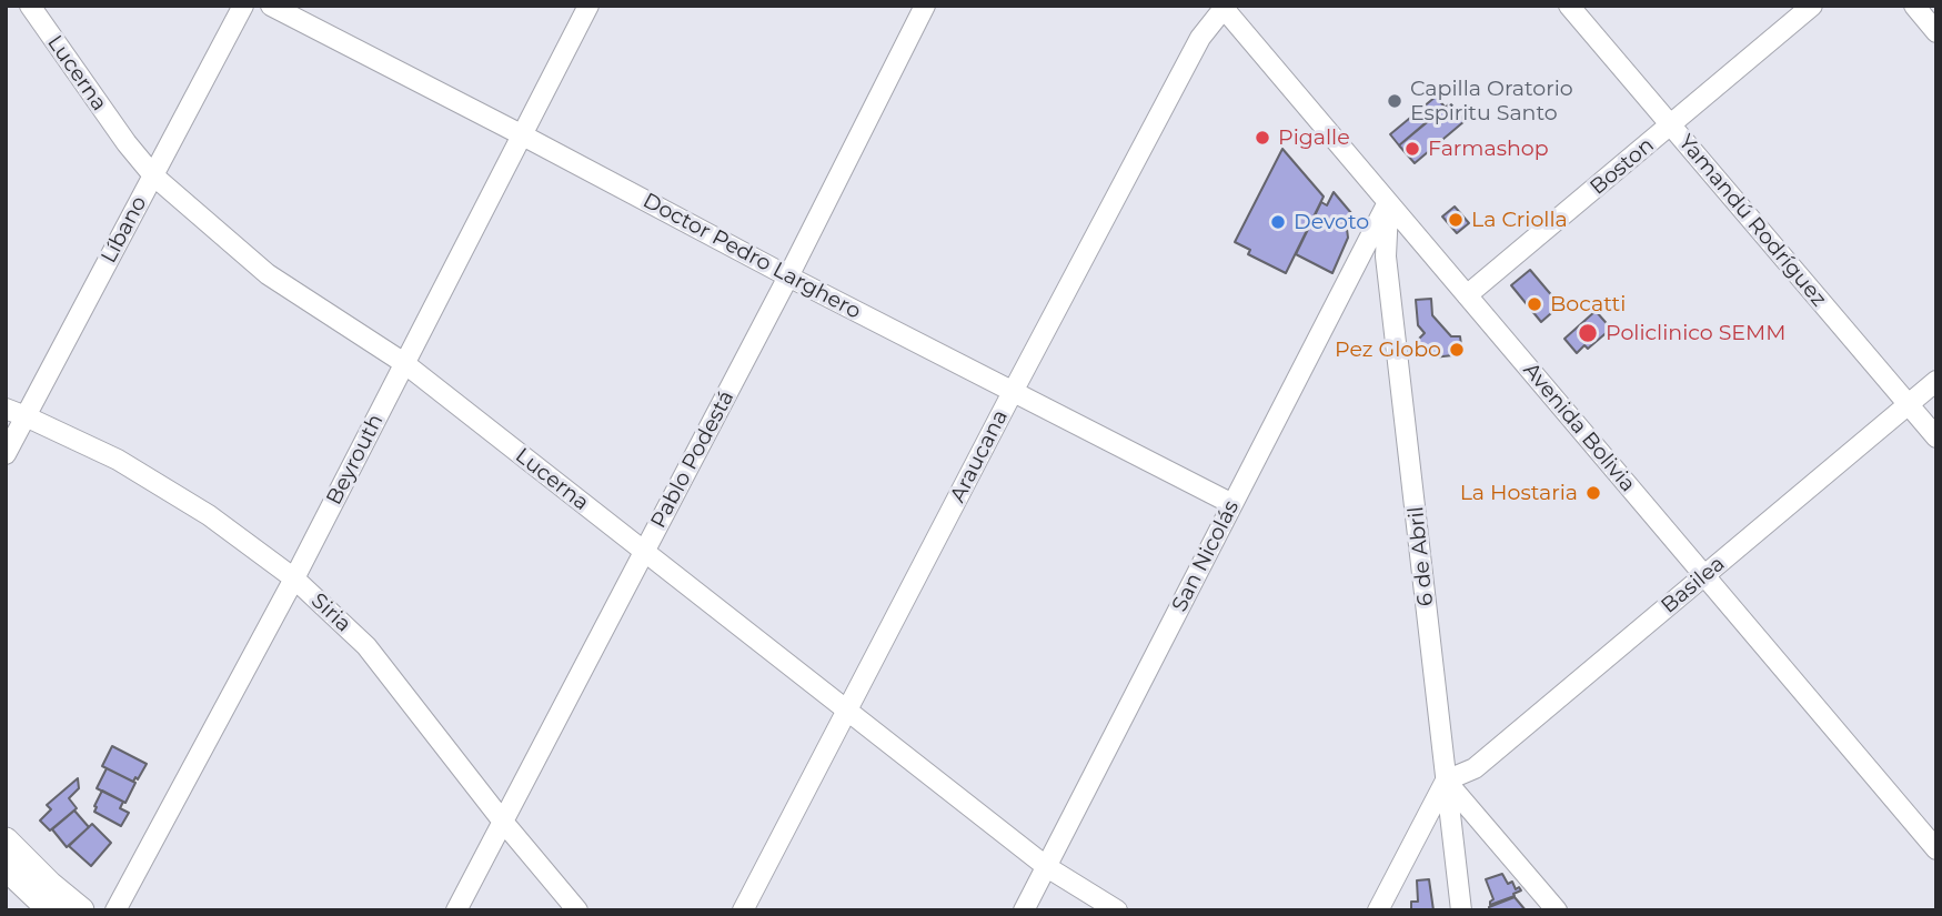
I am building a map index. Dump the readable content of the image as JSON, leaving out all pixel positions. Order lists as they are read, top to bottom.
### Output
{
  "streets": {
    "street": [
      "Lucerna",
      "Boston",
      "Yamandú Rodríguez",
      "Líbano",
      "Doctor Pedro Larghero",
      "Avenida Bolivia",
      "Araucana",
      "Beyrouth",
      "Pablo Podestá",
      "San Nicolás",
      "6 de Abril",
      "Basilea",
      "Siria"
    ]
  },
  "crossings": [
    ["Lucerna", "Líbano"],
    ["Lucerna", "Araucana"],
    ["Lucerna", "Beyrouth"],
    ["Lucerna", "Pablo Podestá"],
    ["Lucerna", "San Nicolás"],
    ["Boston", "Yamandú Rodríguez"],
    ["Boston", "Avenida Bolivia"],
    ["Yamandú Rodríguez", "Basilea"],
    ["Líbano", "Siria"],
    ["Doctor Pedro Larghero", "Araucana"],
    ["Doctor Pedro Larghero", "Beyrouth"],
    ["Doctor Pedro Larghero", "Pablo Podestá"],
    ["Doctor Pedro Larghero", "San Nicolás"],
    ["Avenida Bolivia", "Araucana"],
    ["Avenida Bolivia", "San Nicolás"],
    ["Avenida Bolivia", "6 de Abril"],
    ["Avenida Bolivia", "Basilea"],
    ["Beyrouth", "Siria"],
    ["Pablo Podestá", "Siria"],
    ["San Nicolás", "6 de Abril"],
    ["6 de Abril", "Basilea"]
  ],
  "places": [
    "Capilla Oratorio Espiritu Santo",
    "Pigalle",
    "Farmashop",
    "La Criolla",
    "Devoto",
    "Bocatti",
    "Policlinico SEMM",
    "Pez Globo",
    "La Hostaria"
  ]
}
